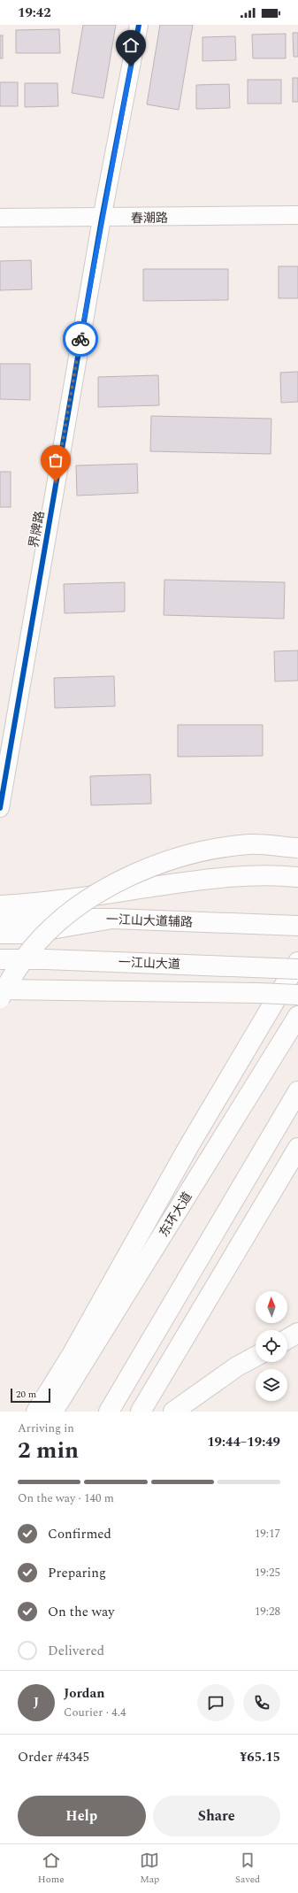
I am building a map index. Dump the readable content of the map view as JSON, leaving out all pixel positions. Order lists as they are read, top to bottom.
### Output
{
  "streets": {
    "main road": ["一江山大道辅路", "一江山大道", "东环大道"],
    "street": ["春潮路", "界牌路"]
  },
  "crossings": [
    ["春潮路", "界牌路"]
  ],
  "scale_bar": "20 m",
  "north": "top",
  "page": {
    "status": "19:42",
    "scale": "20 m",
    "heading": ["2 min", "Arriving in", "19:44–19:49"],
    "panel": [
      "Jordan",
      "Courier · 4.4",
      "Order #4345",
      "¥65.15"
    ],
    "bar": "On the way · 140 m",
    "list": [
      ["Confirmed", "19:17"],
      ["Preparing", "19:25"],
      ["On the way", "19:28"],
      "Delivered"
    ],
    "round": "J",
    "buttons": ["Help", "Share"],
    "tabs": ["Home", "Map", "Saved"]
  }
}
